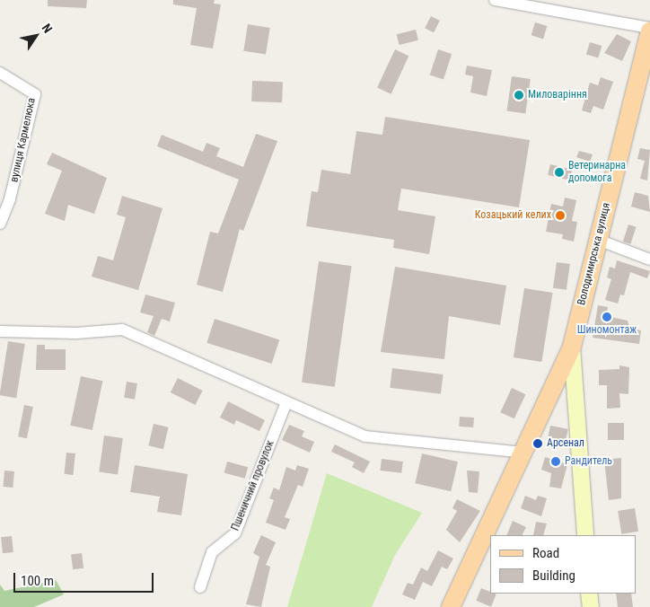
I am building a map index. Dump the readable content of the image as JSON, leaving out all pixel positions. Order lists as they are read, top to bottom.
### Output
{
  "streets": {
    "main road": ["Володимирська вулиця"],
    "street": ["вулиця Кармелюка", "Пшеничний провулок"]
  },
  "places": [
    "Миловаріння",
    "Ветеринарна допомога",
    "Козацький келих",
    "Шиномонтаж",
    "Арсенал",
    "Рандитель"
  ],
  "legend": ["Road", "Building"],
  "scale_bar": "100 m",
  "north": "top right"
}
